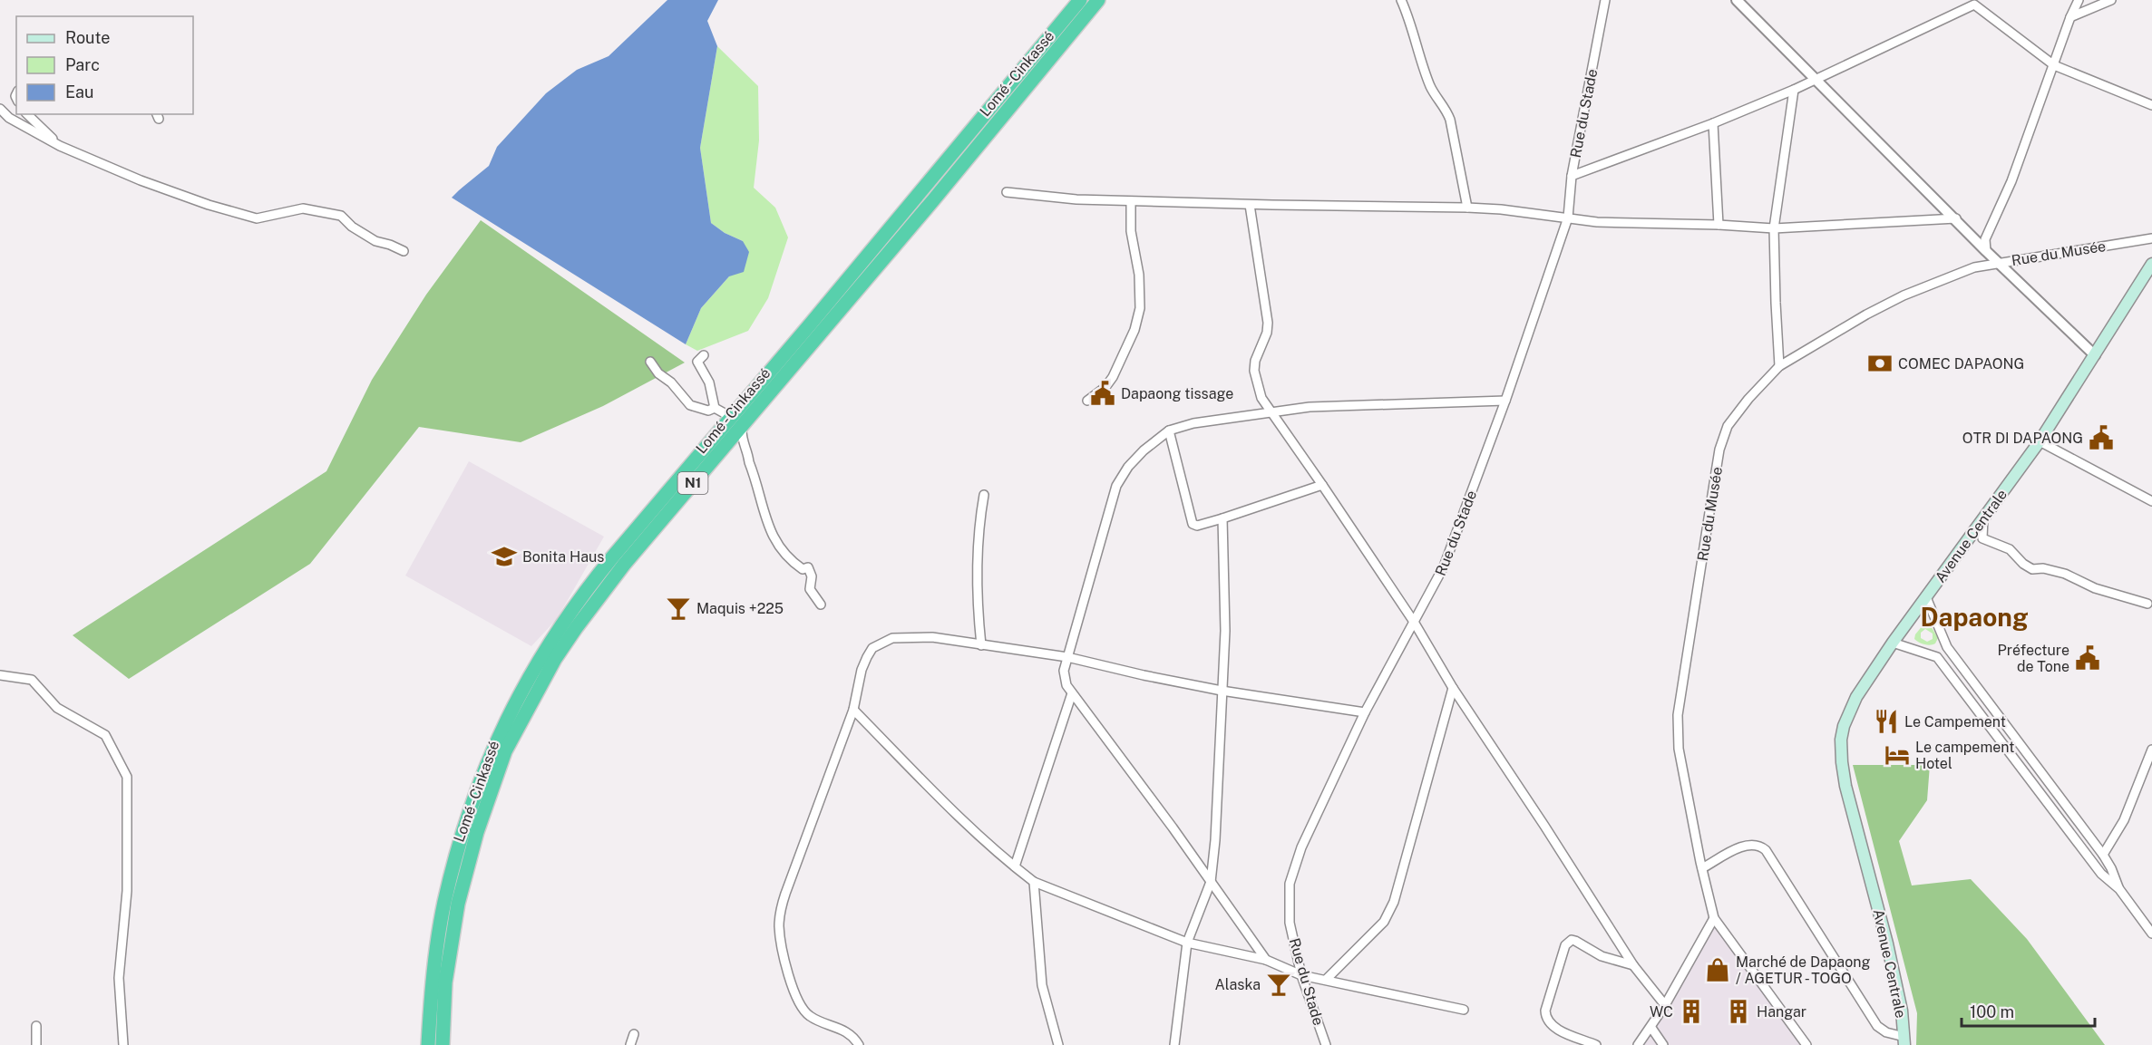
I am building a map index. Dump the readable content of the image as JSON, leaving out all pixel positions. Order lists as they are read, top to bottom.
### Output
{
  "streets": {
    "highway": ["Lomé - Cinkassé", "N1"],
    "main road": ["Avenue Centrale"],
    "street": ["Rue du Stade", "Rue du Musée"]
  },
  "districts": ["Dapaong"],
  "places": {
    "bank": ["COMEC DAPAONG"],
    "public building": ["Dapaong tissage", "OTR DI DAPAONG", "Préfecture de Tone"],
    "school or university": ["Bonita Haus"],
    "bar": ["Maquis +225", "Alaska"],
    "restaurant": ["Le Campement"],
    "hotel": ["Le campement Hotel"],
    "shop": ["Marché de Dapaong / AGETUR - TOGO"],
    "building": ["WC", "Hangar"]
  },
  "legend": ["Route", "Parc", "Eau"],
  "scale_bar": "100 m"
}
